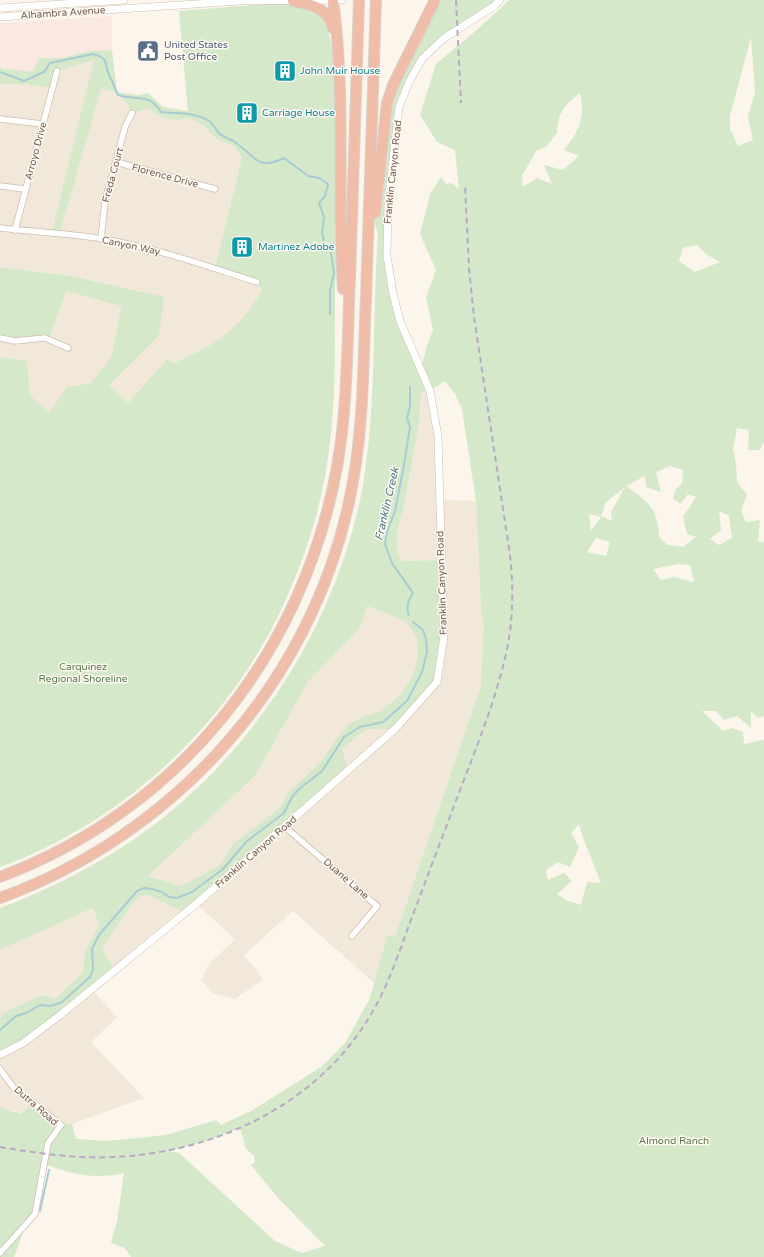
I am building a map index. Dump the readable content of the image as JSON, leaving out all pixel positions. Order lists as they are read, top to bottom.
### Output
{
  "streets": {
    "street": [
      "Alhambra Avenue",
      "Arroyo Drive",
      "Franklin Canyon Road",
      "Freda Court",
      "Florence Drive",
      "Canyon Way",
      "Duane Lane",
      "Dutra Road"
    ]
  },
  "crossings": [
    ["Arroyo Drive", "Canyon Way"],
    ["Franklin Canyon Road", "Duane Lane"],
    ["Freda Court", "Florence Drive"],
    ["Freda Court", "Canyon Way"]
  ],
  "water": ["Franklin Creek"],
  "parks": ["Carquinez Regional Shoreline", "Almond Ranch"],
  "places": {
    "public building": ["United States Post Office"],
    "building": ["John Muir House", "Carriage House", "Martinez Adobe"]
  }
}
